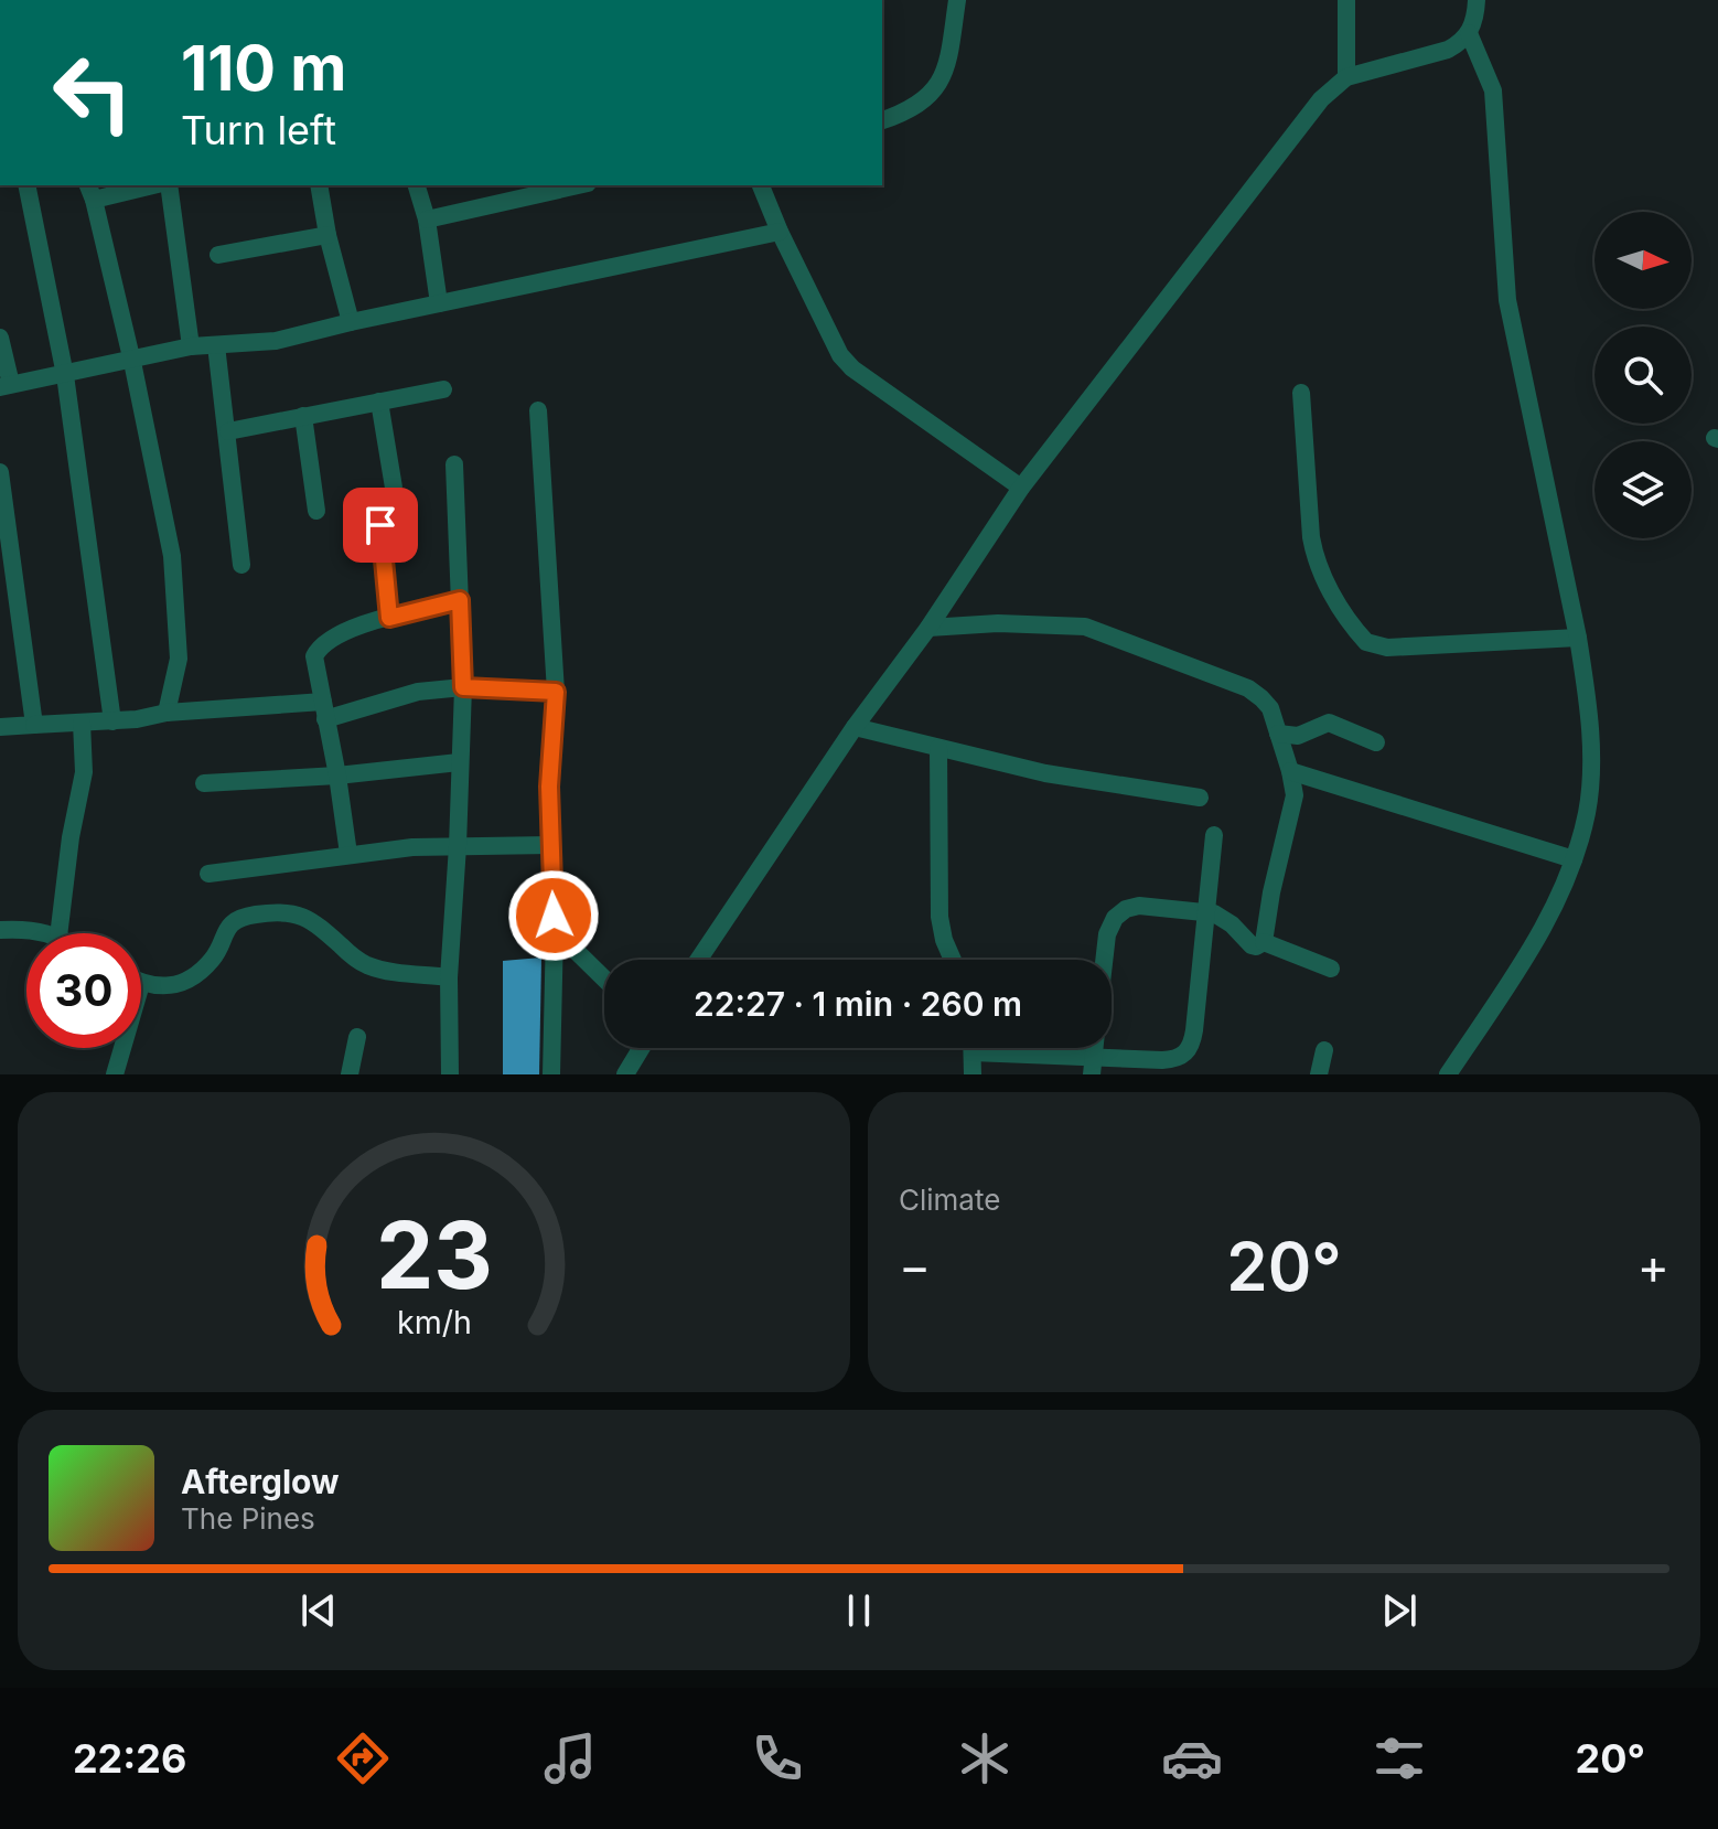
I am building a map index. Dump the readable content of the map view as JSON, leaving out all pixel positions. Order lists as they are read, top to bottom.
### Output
{
  "north": "right",
  "page": {
    "turn": ["110 m", "Turn left"],
    "limit": "30",
    "trip": "22:27 · 1 min · 260 m",
    "tile": "Climate",
    "heat": ["−", "20°", "+"],
    "song": ["Afterglow", "The Pines"],
    "tabs": ["22:26", "20°"],
    "gauge": ["23", "km/h"]
  }
}
